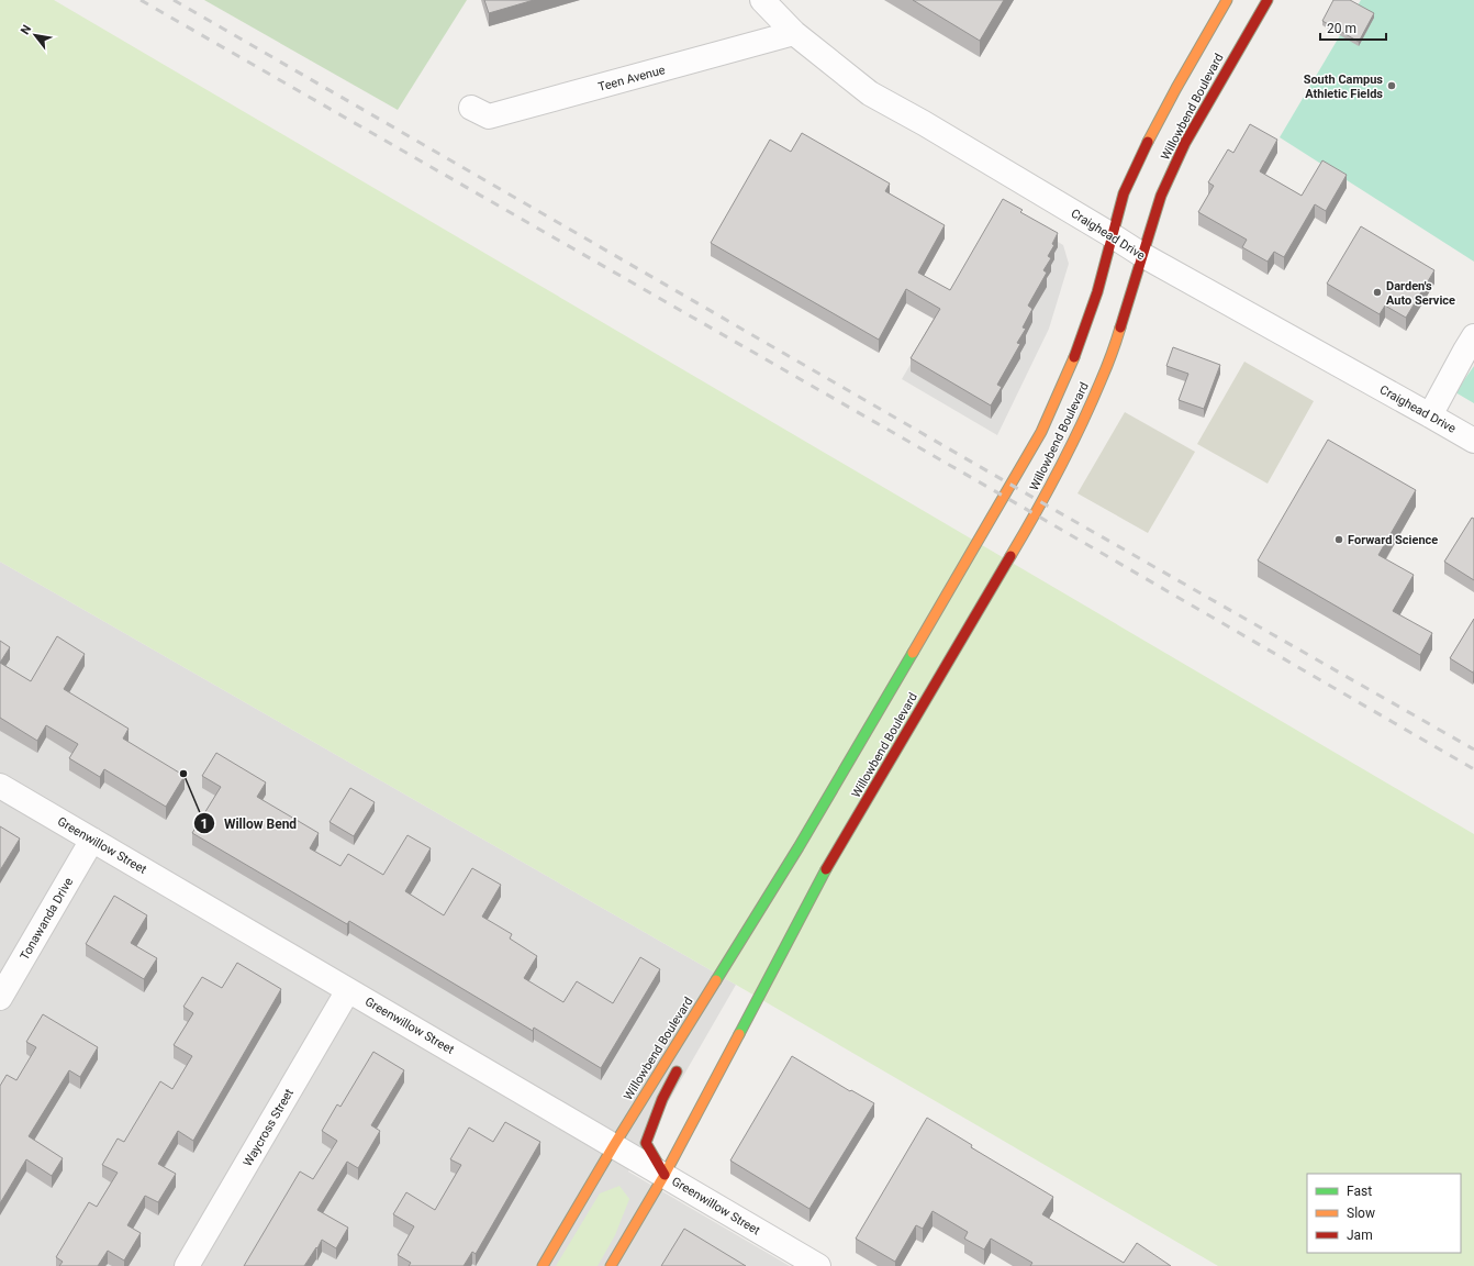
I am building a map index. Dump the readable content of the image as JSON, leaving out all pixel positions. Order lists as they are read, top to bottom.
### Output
{
  "streets": {
    "main road": ["Willowbend Boulevard"],
    "street": [
      "Teen Avenue",
      "Craighead Drive",
      "Greenwillow Street",
      "Tonawanda Drive",
      "Waycross Street"
    ]
  },
  "crossings": [
    ["Teen Avenue", "Craighead Drive"],
    ["Willowbend Boulevard", "Craighead Drive"],
    ["Willowbend Boulevard", "Greenwillow Street"],
    ["Greenwillow Street", "Tonawanda Drive"],
    ["Greenwillow Street", "Waycross Street"]
  ],
  "places": [
    "South Campus Athletic Fields",
    "Darden's Auto Service",
    "Forward Science",
    "Willow Bend"
  ],
  "legend": ["Fast", "Slow", "Jam"],
  "scale_bar": "20 m",
  "north": "top left"
}
